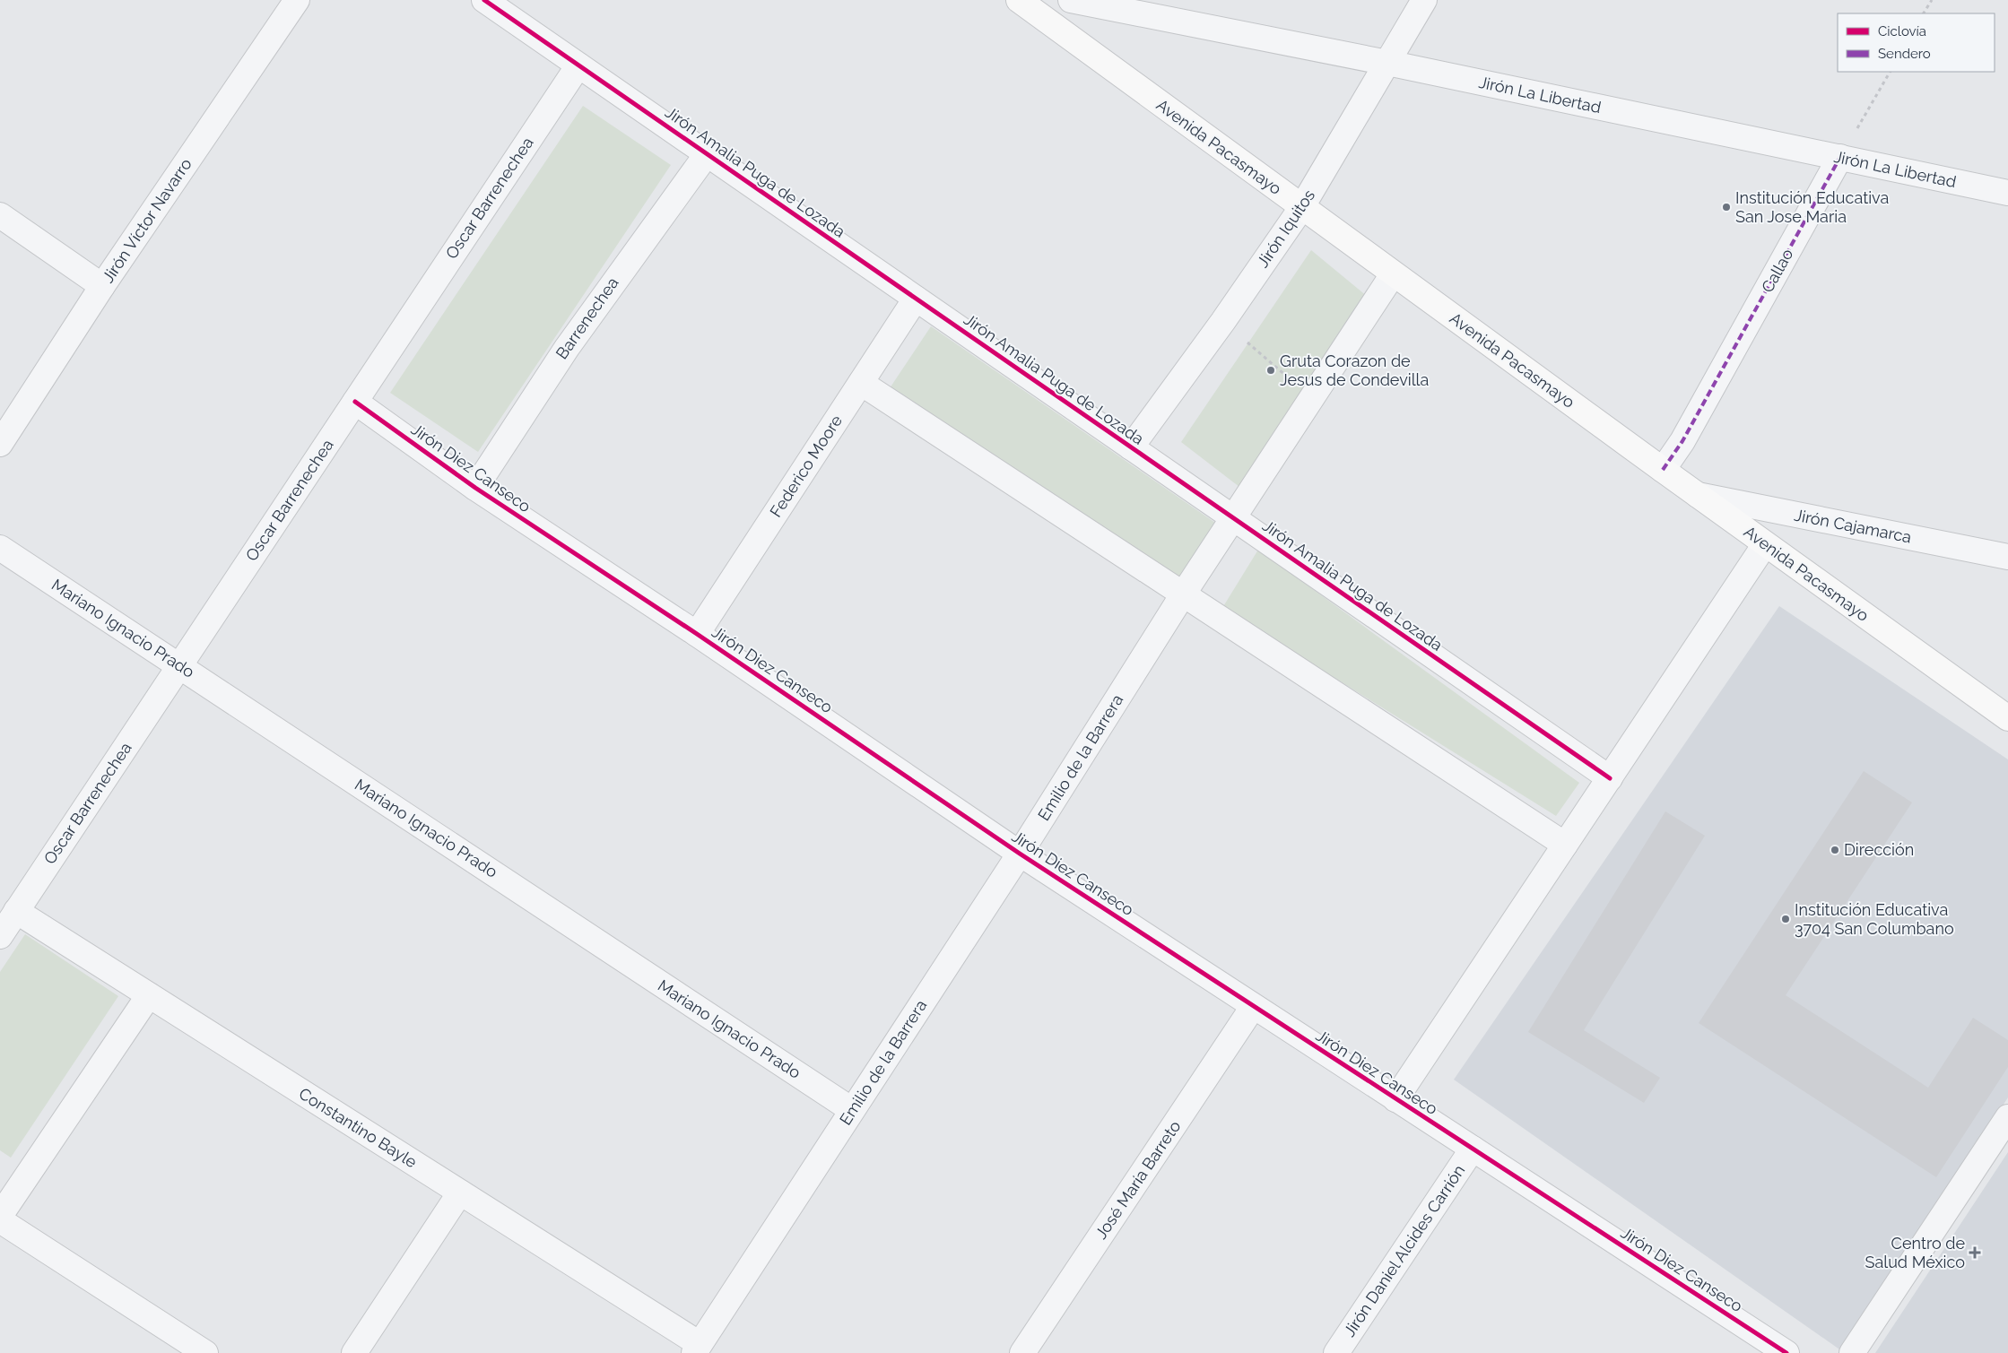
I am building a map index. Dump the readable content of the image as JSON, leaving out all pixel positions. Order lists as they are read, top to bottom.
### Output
{
  "streets": {
    "street": [
      "Jirón La Libertad",
      "Avenida Pacasmayo",
      "Jirón Amalia Puga de Lozada",
      "Oscar Barrenechea",
      "Jirón Víctor Navarro",
      "Jirón Iquitos",
      "Callao",
      "Barrenechea",
      "Federico Moore",
      "Jirón Diez Canseco",
      "Jirón Cajamarca",
      "Mariano Ignacio Prado",
      "Emilio de la Barrera",
      "Constantino Bayle",
      "José María Barreto",
      "Jirón Daniel Alcides Carrión"
    ]
  },
  "crossings": [
    ["Jirón La Libertad", "Jirón Iquitos"],
    ["Jirón La Libertad", "Callao"],
    ["Avenida Pacasmayo", "Jirón Iquitos"],
    ["Avenida Pacasmayo", "Callao"],
    ["Avenida Pacasmayo", "Jirón Cajamarca"],
    ["Avenida Pacasmayo", "Emilio de la Barrera"],
    ["Jirón Amalia Puga de Lozada", "Oscar Barrenechea"],
    ["Jirón Amalia Puga de Lozada", "Jirón Iquitos"],
    ["Jirón Amalia Puga de Lozada", "Barrenechea"],
    ["Jirón Amalia Puga de Lozada", "Federico Moore"],
    ["Jirón Amalia Puga de Lozada", "Emilio de la Barrera"],
    ["Oscar Barrenechea", "Jirón Diez Canseco"],
    ["Oscar Barrenechea", "Mariano Ignacio Prado"],
    ["Oscar Barrenechea", "Constantino Bayle"],
    ["Barrenechea", "Jirón Diez Canseco"],
    ["Federico Moore", "Jirón Diez Canseco"],
    ["Jirón Diez Canseco", "Emilio de la Barrera"],
    ["Jirón Diez Canseco", "José María Barreto"],
    ["Jirón Diez Canseco", "Jirón Daniel Alcides Carrión"],
    ["Mariano Ignacio Prado", "Emilio de la Barrera"],
    ["Emilio de la Barrera", "Constantino Bayle"]
  ],
  "places": {
    "other": [
      "Institución Educativa San Jose Maria",
      "Gruta Corazon de Jesus de Condevilla",
      "Dirección",
      "Institución Educativa 3704 San Columbano"
    ],
    "health": ["Centro de Salud México"]
  },
  "legend": ["Ciclovía", "Sendero"]
}
